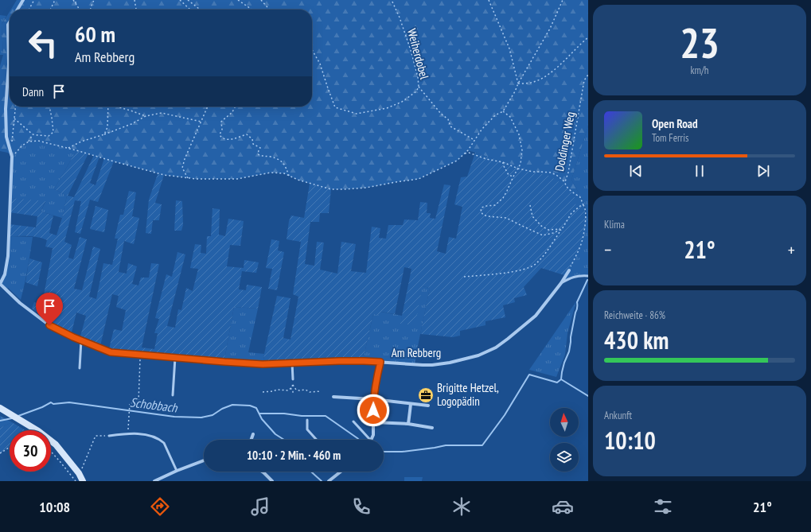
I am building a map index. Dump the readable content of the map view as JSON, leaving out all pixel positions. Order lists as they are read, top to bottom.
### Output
{
  "streets": {
    "street": ["Am Rebberg"],
    "path": ["Weiherdobel", "Doldinger Weg"]
  },
  "water": ["Schobbach"],
  "places": {
    "office": ["Brigitte Hetzel, Logopädin"]
  },
  "north": "top",
  "page": {
    "tile": [
      ["23", "km/h"],
      "Klima",
      ["Reichweite · 86%", "430 km"],
      ["Ankunft", "10:10"]
    ],
    "turn": ["60 m", "Am Rebberg"],
    "then": "Dann",
    "song": ["Open Road", "Tom Ferris"],
    "heat": ["−", "21°", "+"],
    "limit": "30",
    "trip": "10:10 · 2 Min. · 460 m",
    "tabs": ["10:08", "21°"]
  }
}
